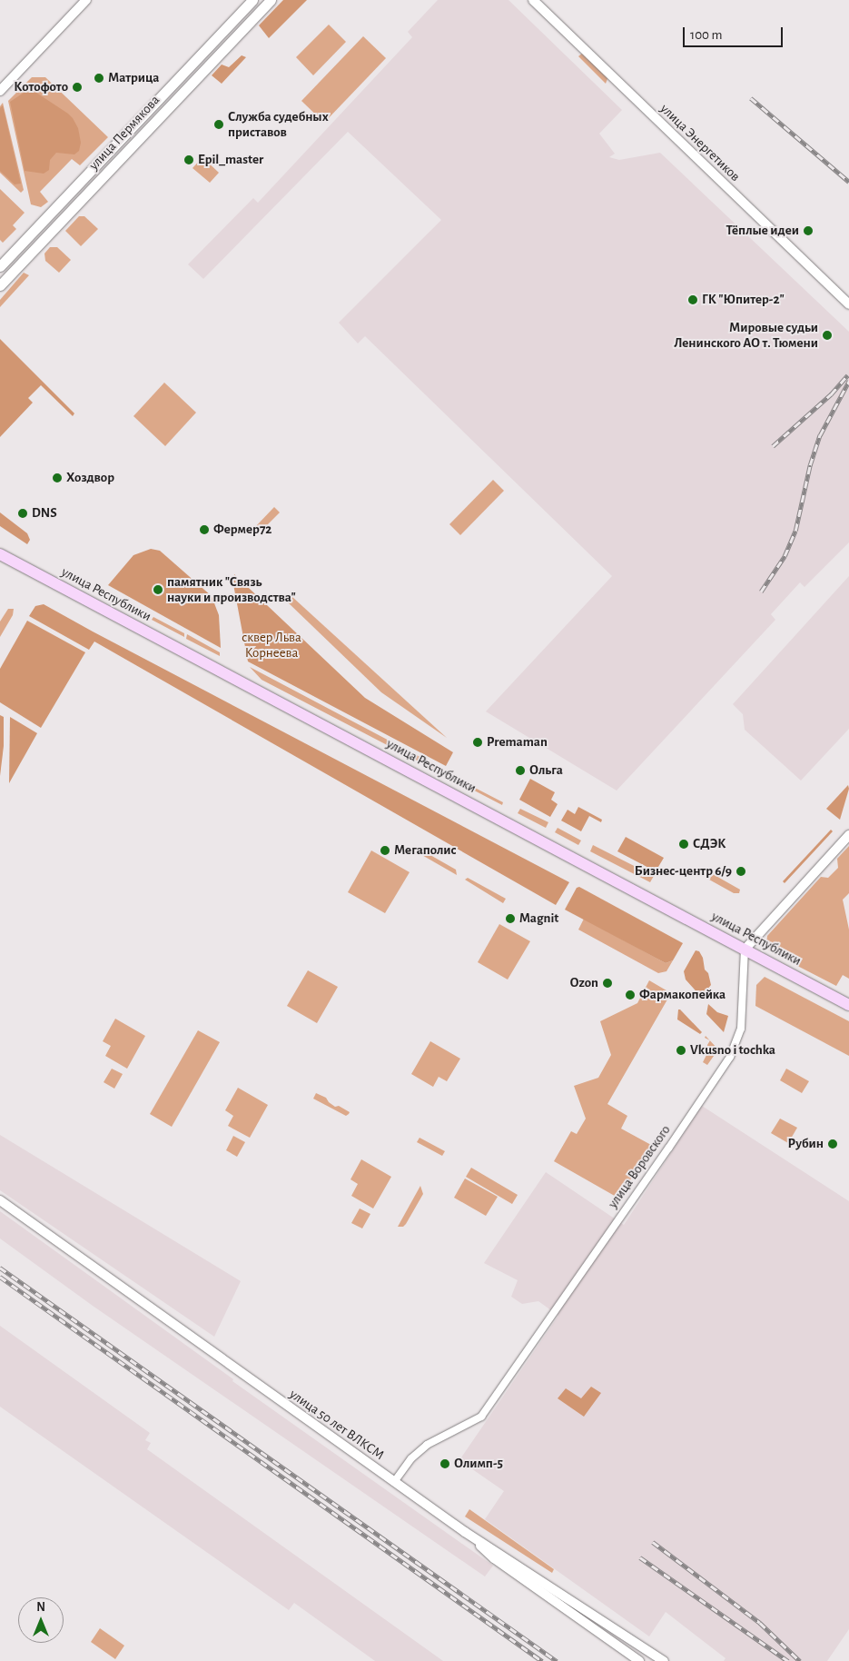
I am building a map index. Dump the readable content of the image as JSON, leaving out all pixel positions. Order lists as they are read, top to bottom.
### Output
{
  "streets": {
    "main road": ["улица Пермякова", "улица Республики"],
    "street": ["улица Энергетиков", "улица Воровского", "улица 50 лет ВЛКСМ"]
  },
  "crossings": [
    ["улица Республики", "улица Воровского"],
    ["улица Воровского", "улица 50 лет ВЛКСМ"]
  ],
  "parks": ["сквер Льва Корнеева"],
  "places": [
    "Матрица",
    "Котофото",
    "Служба судебных приставов",
    "Epil_master",
    "Тёплые идеи",
    "ГК \"Юпитер-2\"",
    "Мировые судьи Ленинского АО т. Тюмени",
    "Хоздвор",
    "DNS",
    "Фермер72",
    "памятник \"Связь науки и производства\"",
    "Premaman",
    "Ольга",
    "СДЭК",
    "Мегаполис",
    "Бизнес-центр 6/9",
    "Magnit",
    "Ozon",
    "Фармакопейка",
    "Vkusno i tochka",
    "Рубин",
    "Олимп-5"
  ],
  "scale_bar": "100 m",
  "north": "top"
}
